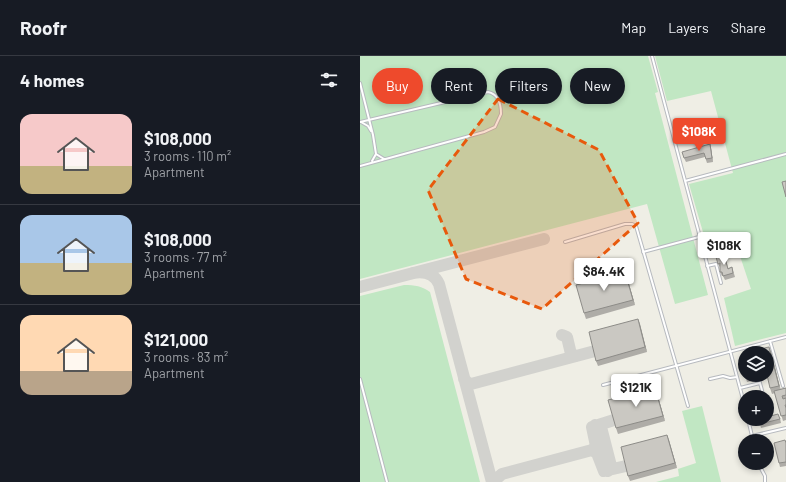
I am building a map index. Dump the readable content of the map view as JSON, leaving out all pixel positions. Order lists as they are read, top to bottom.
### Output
{
  "page": {
    "header": "Roofr",
    "nav": ["Map", "Layers", "Share"],
    "heading": "4 homes",
    "chip": [
      "Buy",
      "Rent",
      "Filters",
      "New"
    ],
    "list": [
      {
        "name": "$108,000",
        "note": "3 rooms · 110 m² · Apartment"
      },
      {
        "name": "$108,000",
        "note": "3 rooms · 77 m² · Apartment"
      },
      {
        "name": "$121,000",
        "note": "3 rooms · 83 m² · Apartment"
      }
    ],
    "price": [
      "$108K",
      "$108K",
      "$84.4K",
      "$121K"
    ],
    "map_buttons": ["+", "−"]
  }
}
